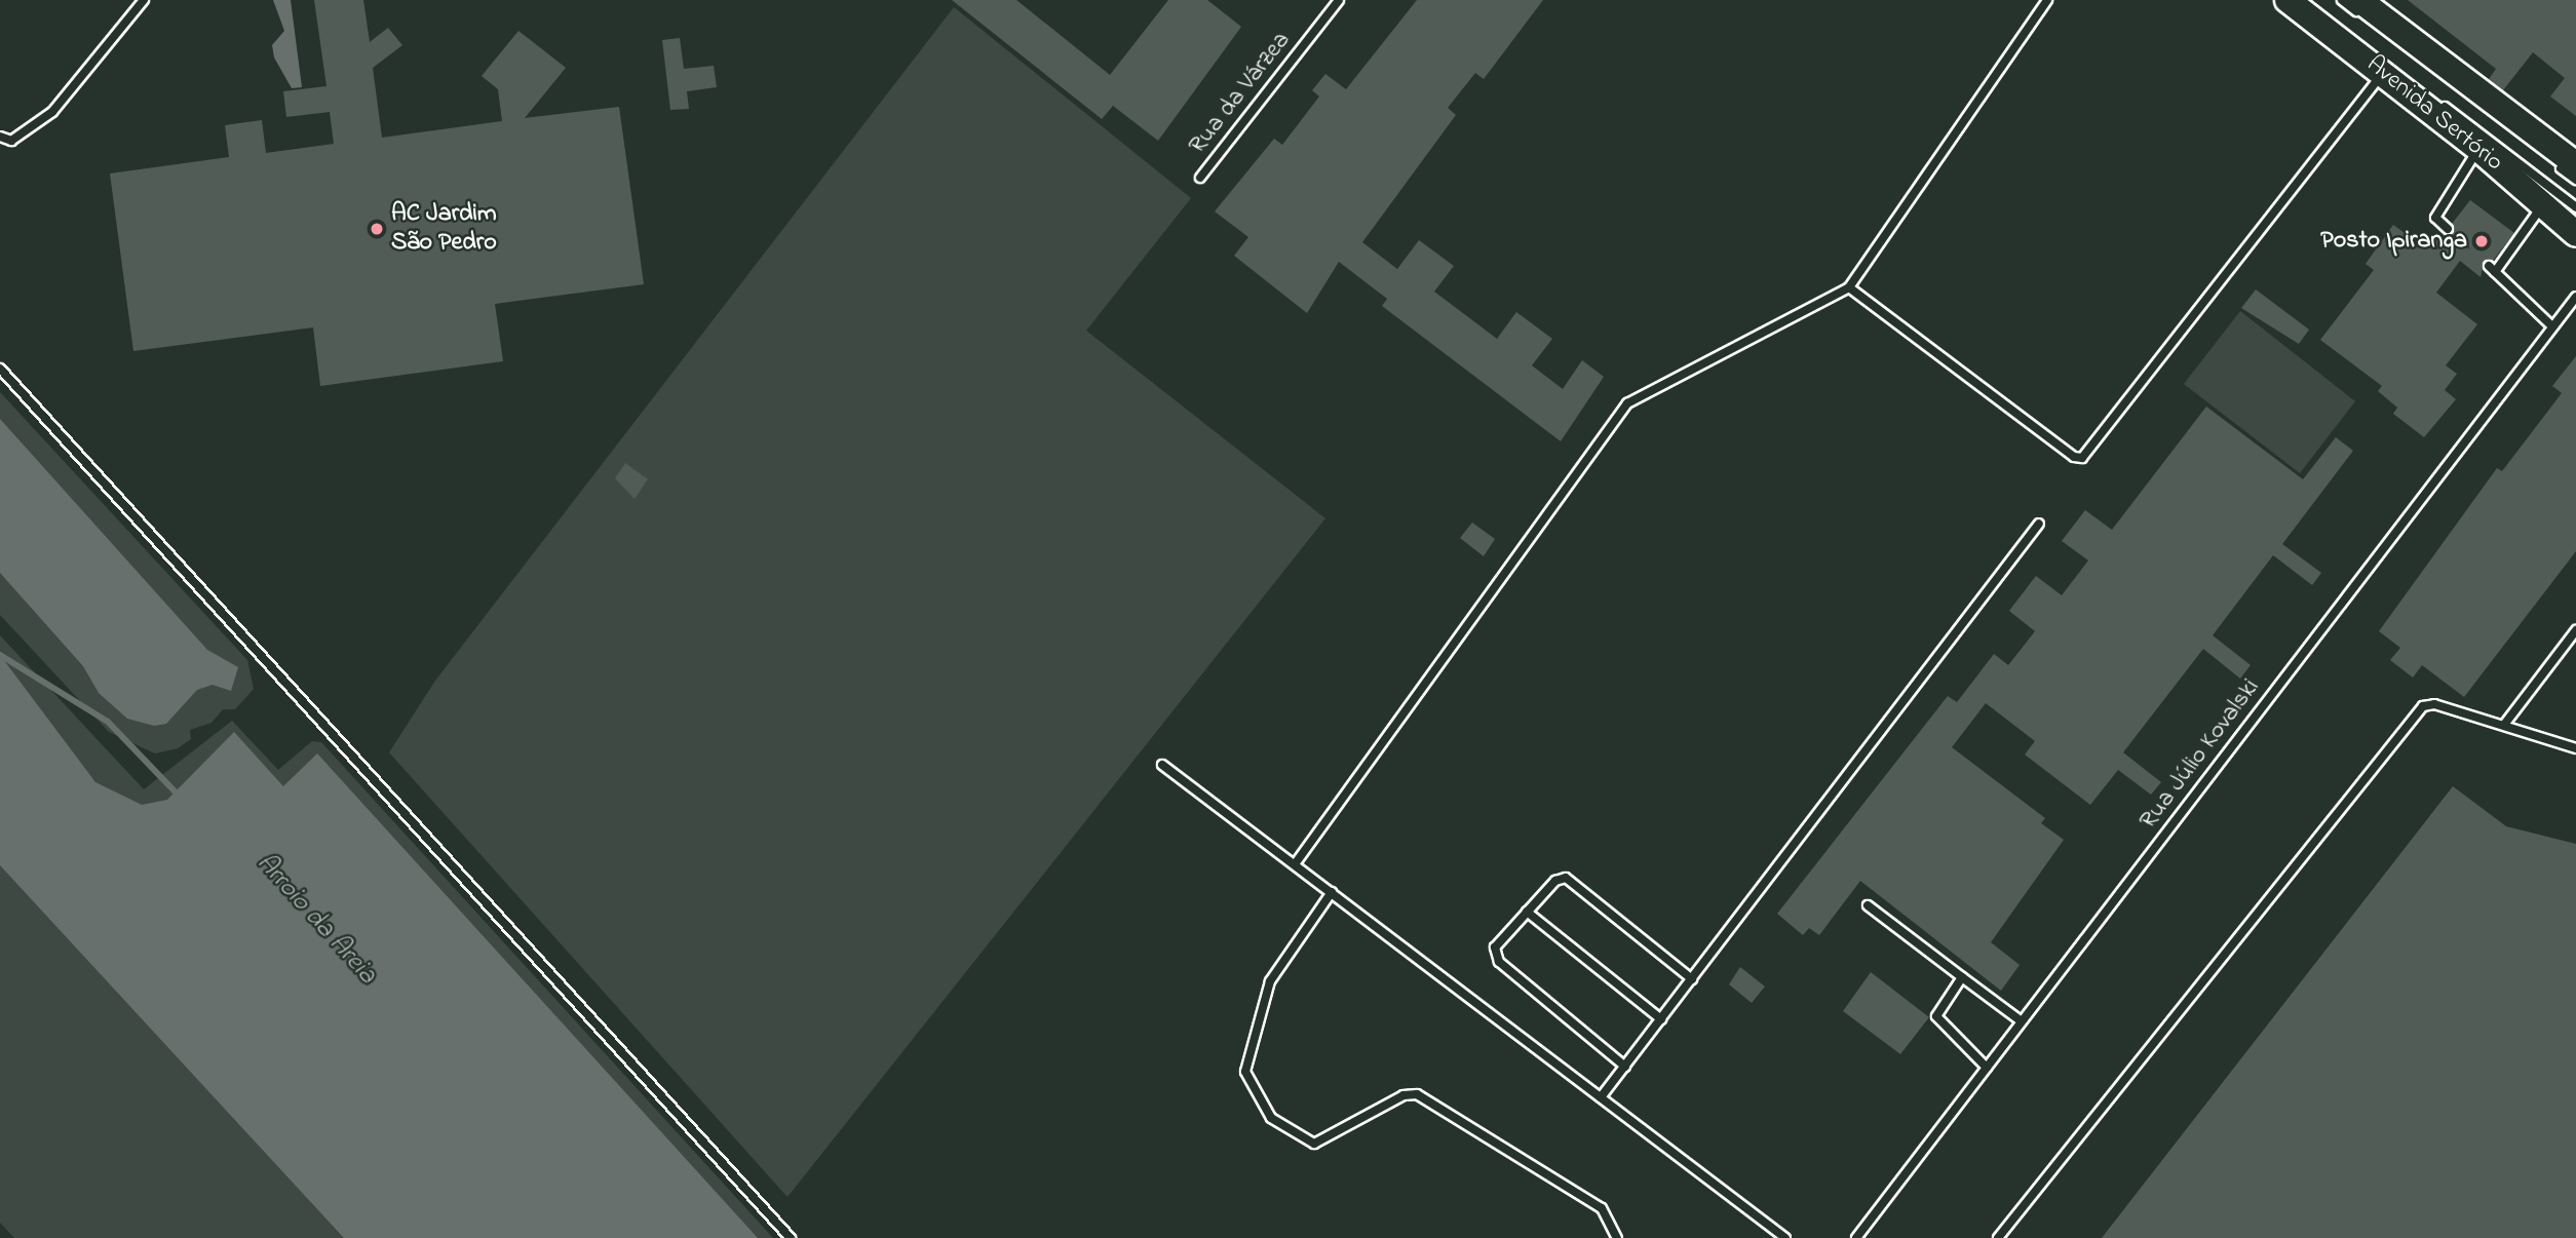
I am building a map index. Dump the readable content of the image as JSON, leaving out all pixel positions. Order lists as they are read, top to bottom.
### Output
{
  "streets": {
    "main road": ["Avenida Sertório"],
    "lane": ["Rua da Várzea", "Rua Júlio Kovalski"]
  },
  "water": ["Arroio da Areia"],
  "places": ["AC Jardim São Pedro", "Posto Ipiranga"]
}
